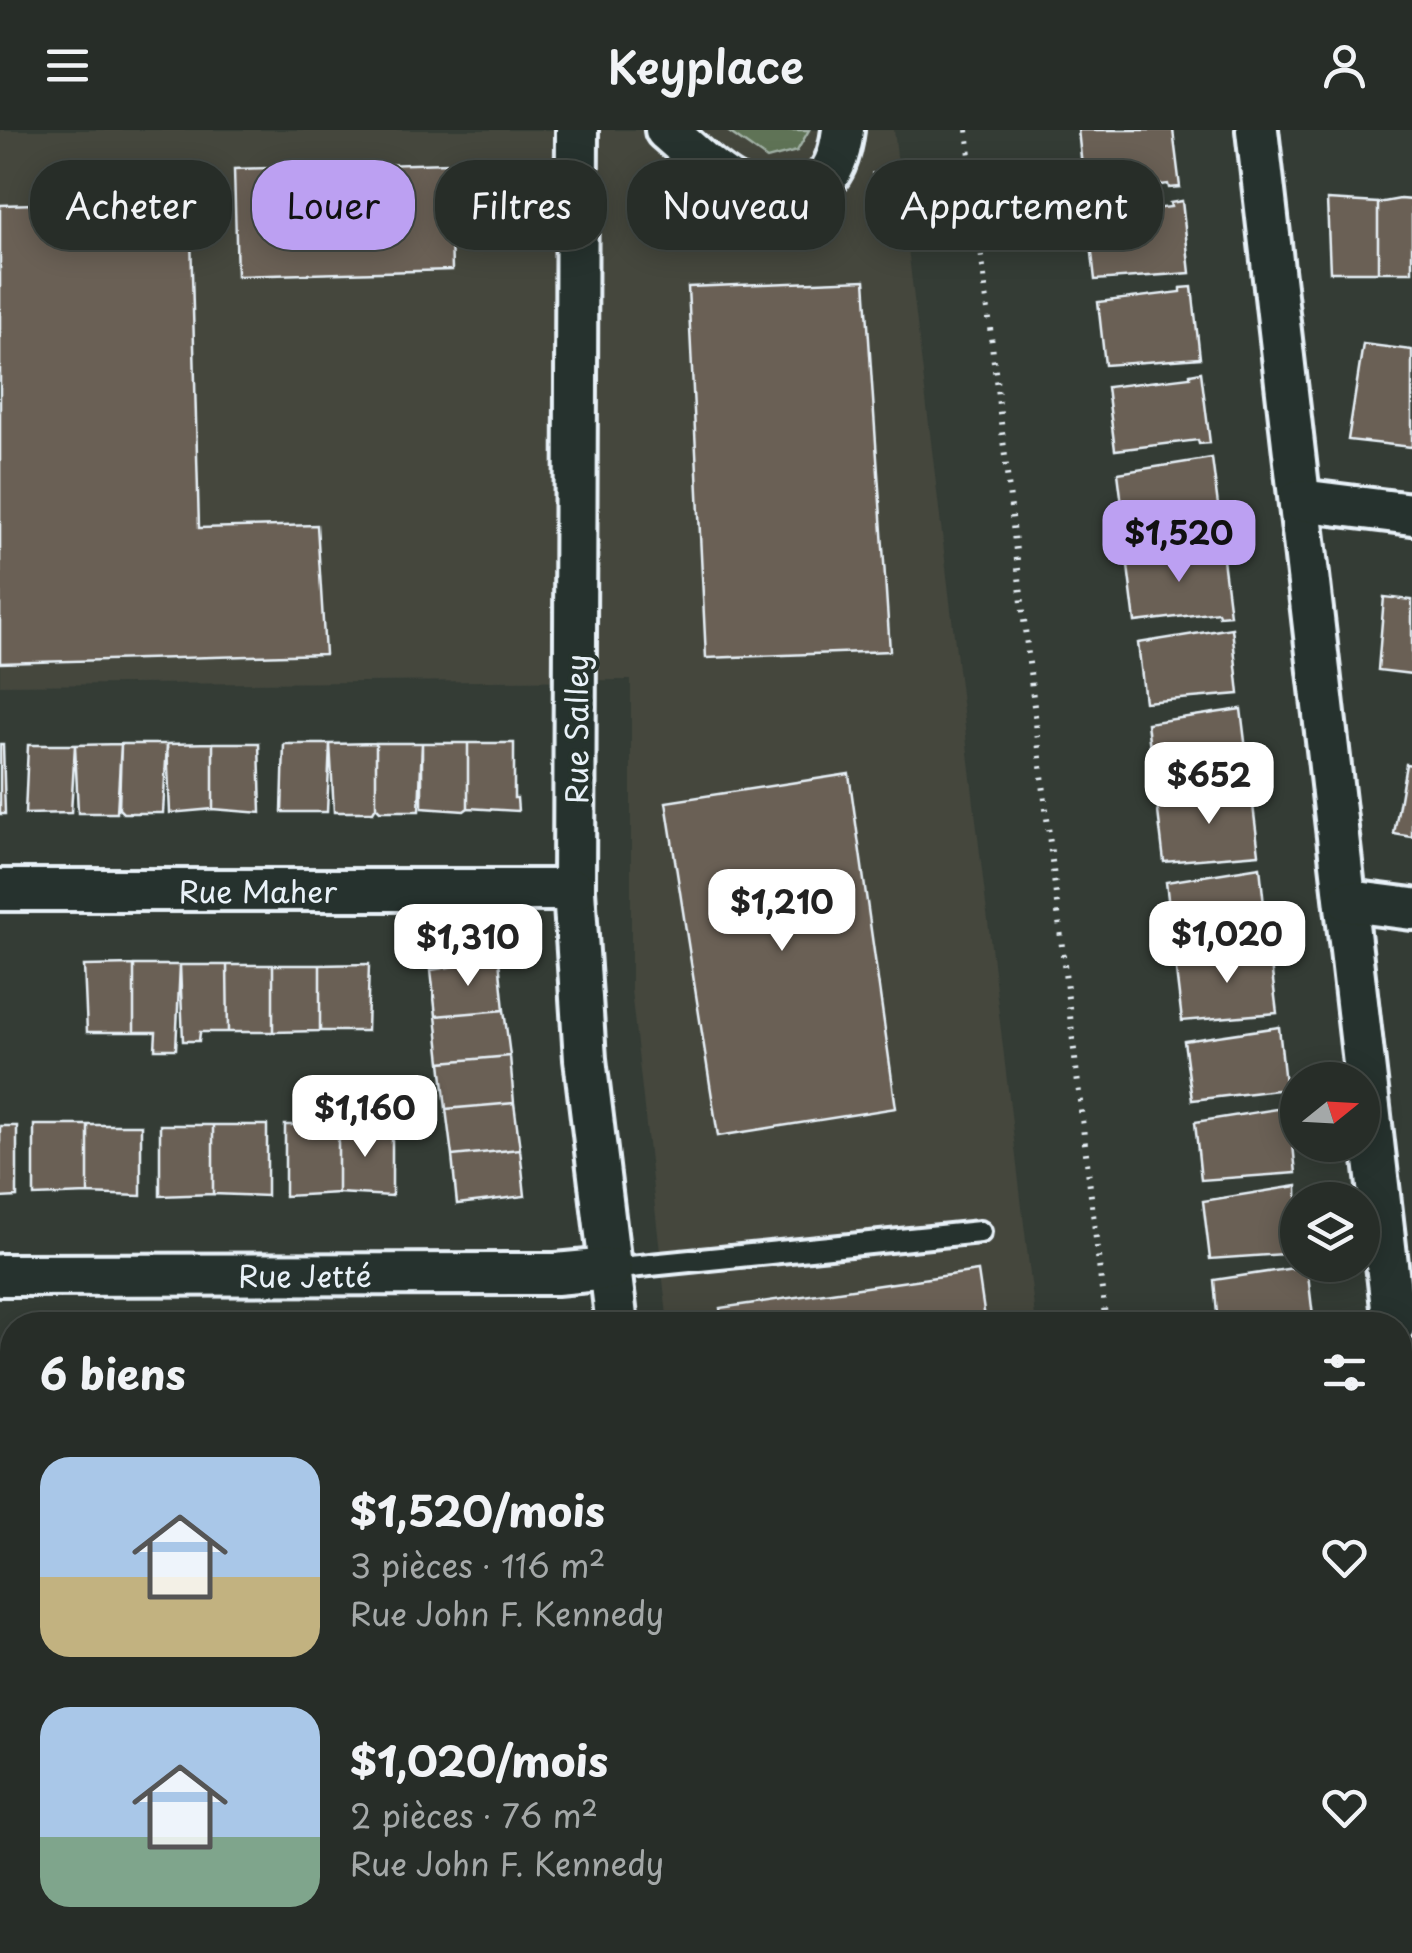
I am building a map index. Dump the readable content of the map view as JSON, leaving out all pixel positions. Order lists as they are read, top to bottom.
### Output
{
  "streets": {
    "street": ["Rue Salley", "Rue Maher", "Rue Jetté"]
  },
  "crossings": [
    ["Rue Salley", "Rue Maher"],
    ["Rue Salley", "Rue Jetté"]
  ],
  "north": "right",
  "page": {
    "header": "Keyplace",
    "chip": [
      "Acheter",
      "Louer",
      "Filtres",
      "Nouveau",
      "Appartement"
    ],
    "price": [
      "$1,520",
      "$652",
      "$1,210",
      "$1,020",
      "$1,310",
      "$1,160"
    ],
    "heading": "6 biens",
    "list": [
      {
        "name": "$1,520/mois",
        "note": "3 pièces · 116 m² · Rue John F. Kennedy"
      },
      {
        "name": "$1,020/mois",
        "note": "2 pièces · 76 m² · Rue John F. Kennedy"
      }
    ]
  }
}
